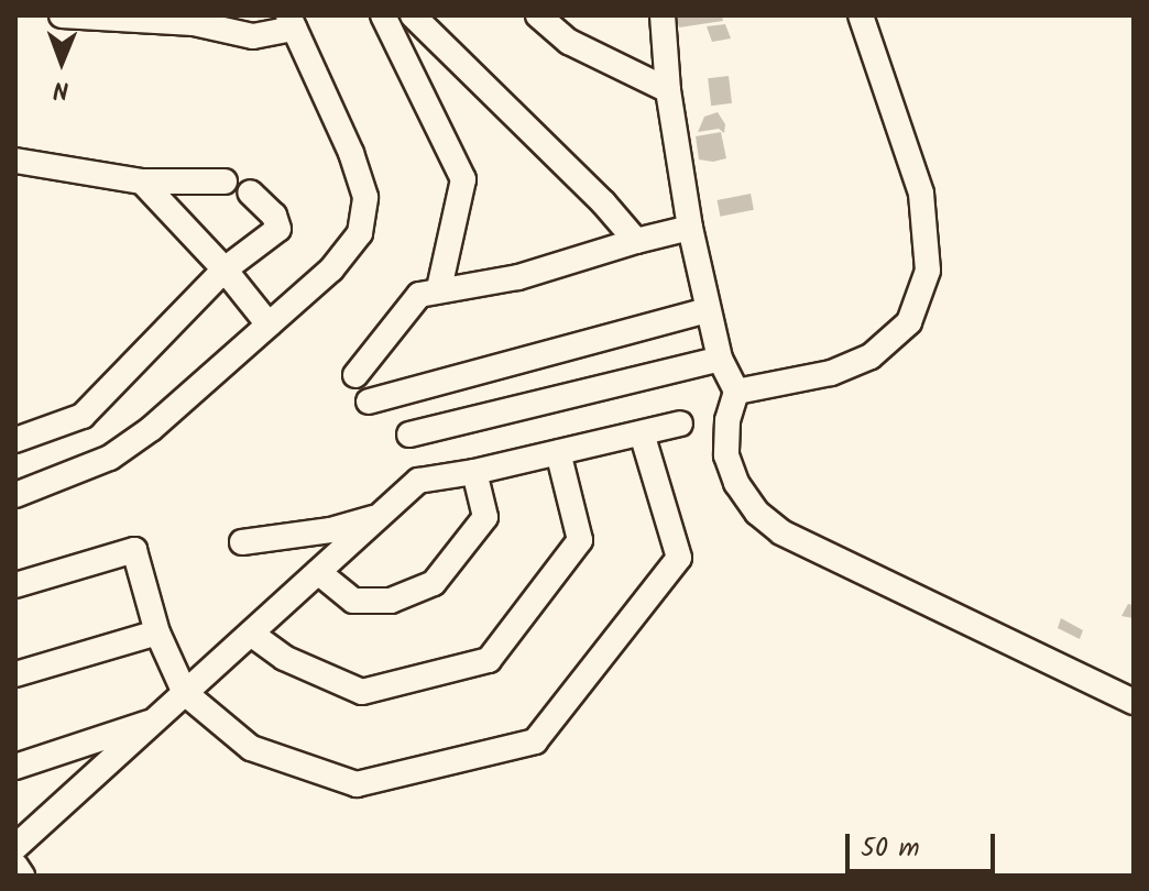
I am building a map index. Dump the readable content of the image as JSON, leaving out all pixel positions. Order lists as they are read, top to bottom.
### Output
{
  "scale_bar": "50 m",
  "north": "bottom"
}
